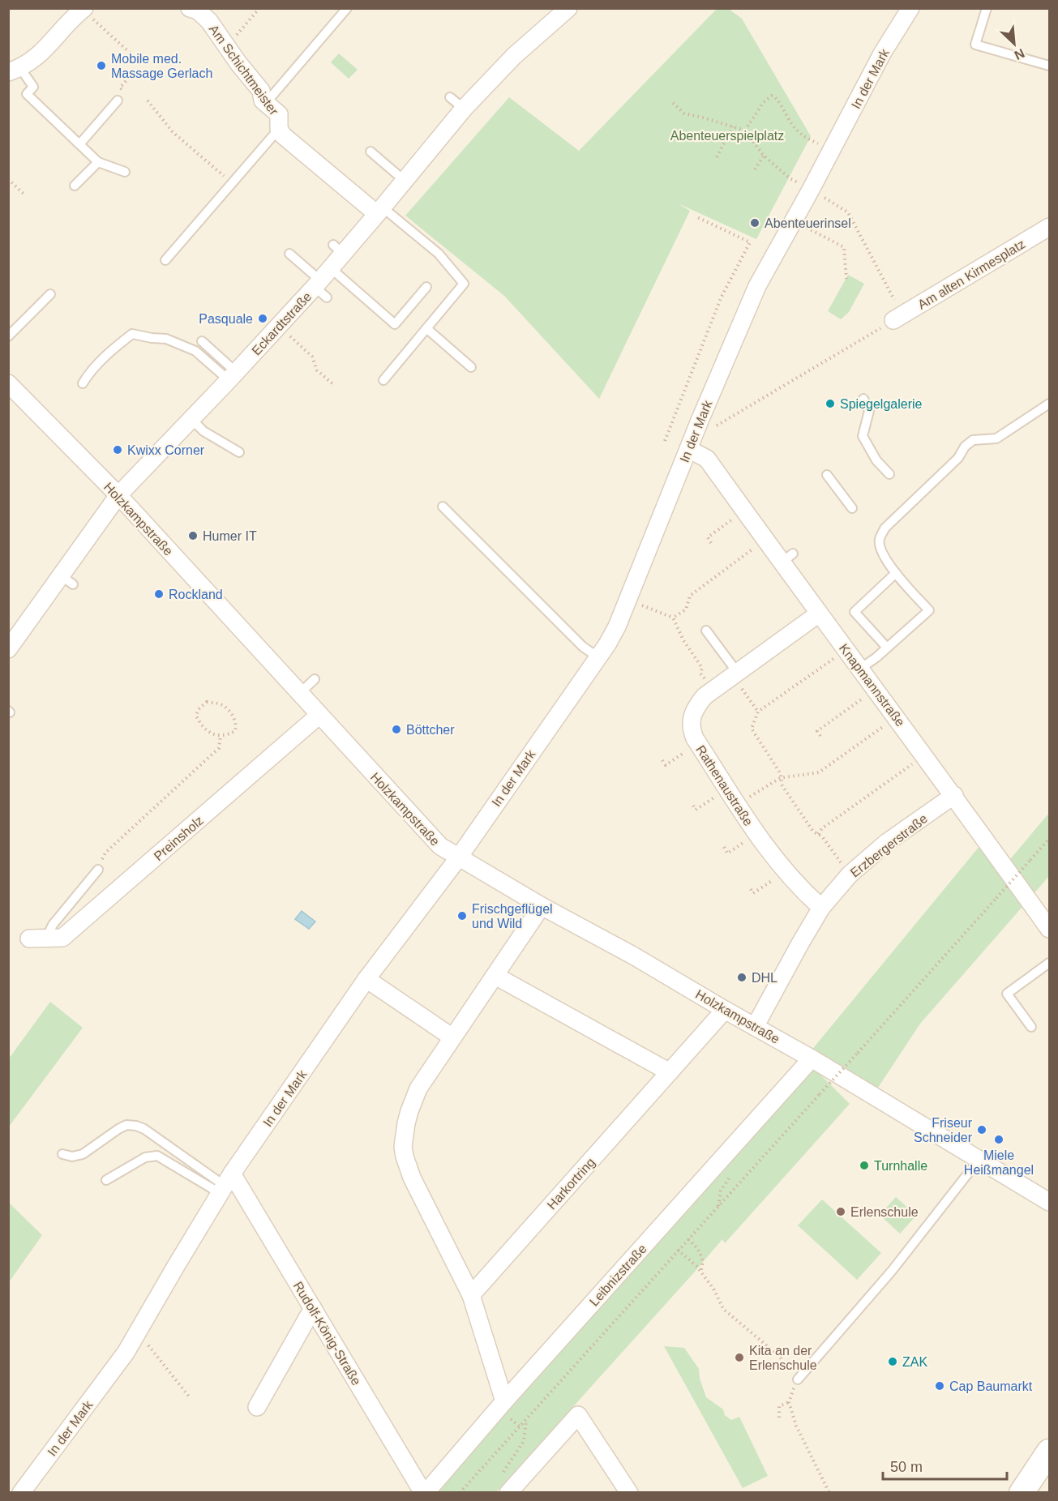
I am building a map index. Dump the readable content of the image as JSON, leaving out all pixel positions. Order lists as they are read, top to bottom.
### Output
{
  "streets": {
    "street": [
      "Am Schichtmeister",
      "In der Mark",
      "Am alten Kirmesplatz",
      "Eckardtstraße",
      "Holzkampstraße",
      "Knapmannstraße",
      "Rathenaustraße",
      "Preinsholz",
      "Erzbergerstraße",
      "Harkortring",
      "Leibnizstraße",
      "Rudolf-König-Straße"
    ]
  },
  "crossings": [
    ["Am Schichtmeister", "Eckardtstraße"],
    ["In der Mark", "Holzkampstraße"],
    ["In der Mark", "Knapmannstraße"],
    ["In der Mark", "Rudolf-König-Straße"],
    ["Eckardtstraße", "Holzkampstraße"],
    ["Holzkampstraße", "Preinsholz"],
    ["Holzkampstraße", "Erzbergerstraße"],
    ["Holzkampstraße", "Harkortring"],
    ["Holzkampstraße", "Leibnizstraße"],
    ["Knapmannstraße", "Rathenaustraße"],
    ["Knapmannstraße", "Erzbergerstraße"],
    ["Rathenaustraße", "Erzbergerstraße"],
    ["Leibnizstraße", "Rudolf-König-Straße"]
  ],
  "parks": ["Abenteuerspielplatz"],
  "places": [
    "Mobile med. Massage Gerlach",
    "Abenteuerinsel",
    "Pasquale",
    "Spiegelgalerie",
    "Kwixx Corner",
    "Humer IT",
    "Rockland",
    "Böttcher",
    "Frischgeflügel und Wild",
    "DHL",
    "Friseur Schneider",
    "Miele Heißmangel",
    "Turnhalle",
    "Erlenschule",
    "Kita an der Erlenschule",
    "ZAK",
    "Cap Baumarkt"
  ],
  "scale_bar": "50 m",
  "north": "bottom right"
}
